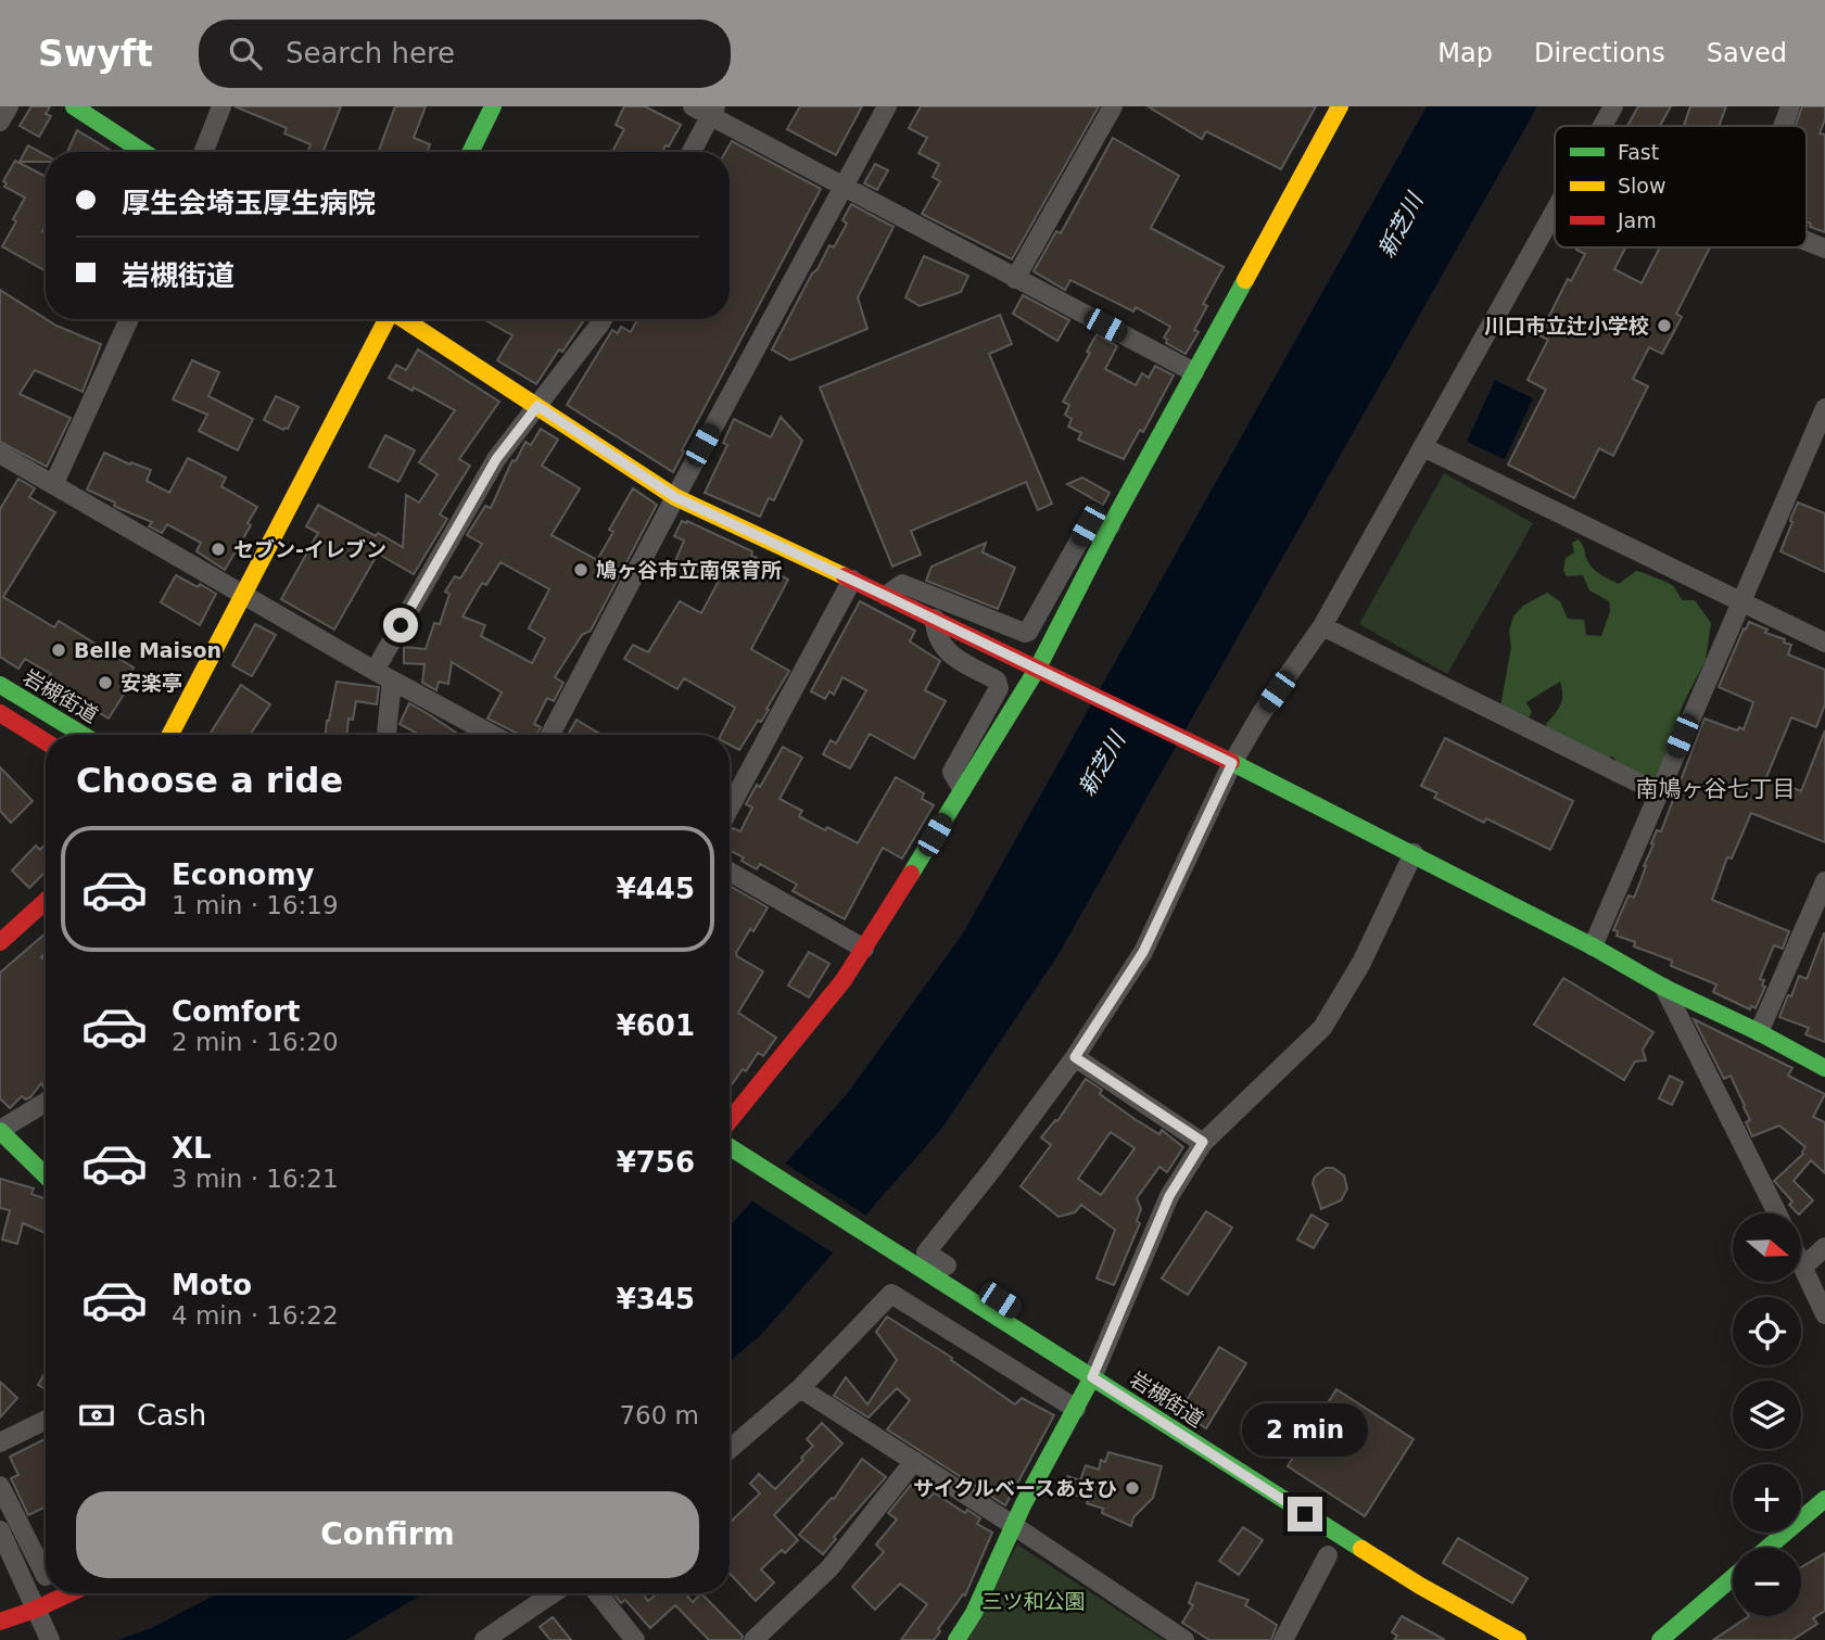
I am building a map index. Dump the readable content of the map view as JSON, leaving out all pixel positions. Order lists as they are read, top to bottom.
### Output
{
  "streets": {
    "main road": ["岩槻街道"]
  },
  "districts": ["南鳩ヶ谷七丁目"],
  "water": ["新芝川"],
  "parks": ["三ツ和公園"],
  "places": [
    "川口市立辻小学校",
    "セブン-イレブン",
    "鳩ヶ谷市立南保育所",
    "Belle Maison",
    "安楽亭",
    "サイクルベースあさひ"
  ],
  "legend": ["Fast", "Slow", "Jam"],
  "north": "right",
  "page": {
    "header": "Swyft",
    "search": "Search here",
    "nav": ["Map", "Directions", "Saved"],
    "banner": ["厚生会埼玉厚生病院", "岩槻街道"],
    "heading": "Choose a ride",
    "list": [
      {
        "name": "Economy",
        "note": "1 min · 16:19",
        "value": "¥445"
      },
      {
        "name": "Comfort",
        "note": "2 min · 16:20",
        "value": "¥601"
      },
      {
        "name": "XL",
        "note": "3 min · 16:21",
        "value": "¥756"
      },
      {
        "name": "Moto",
        "note": "4 min · 16:22",
        "value": "¥345"
      }
    ],
    "map_buttons": ["+", "−"],
    "pay": ["Cash", "760 m"],
    "bubble": "2 min",
    "buttons": "Confirm"
  }
}
